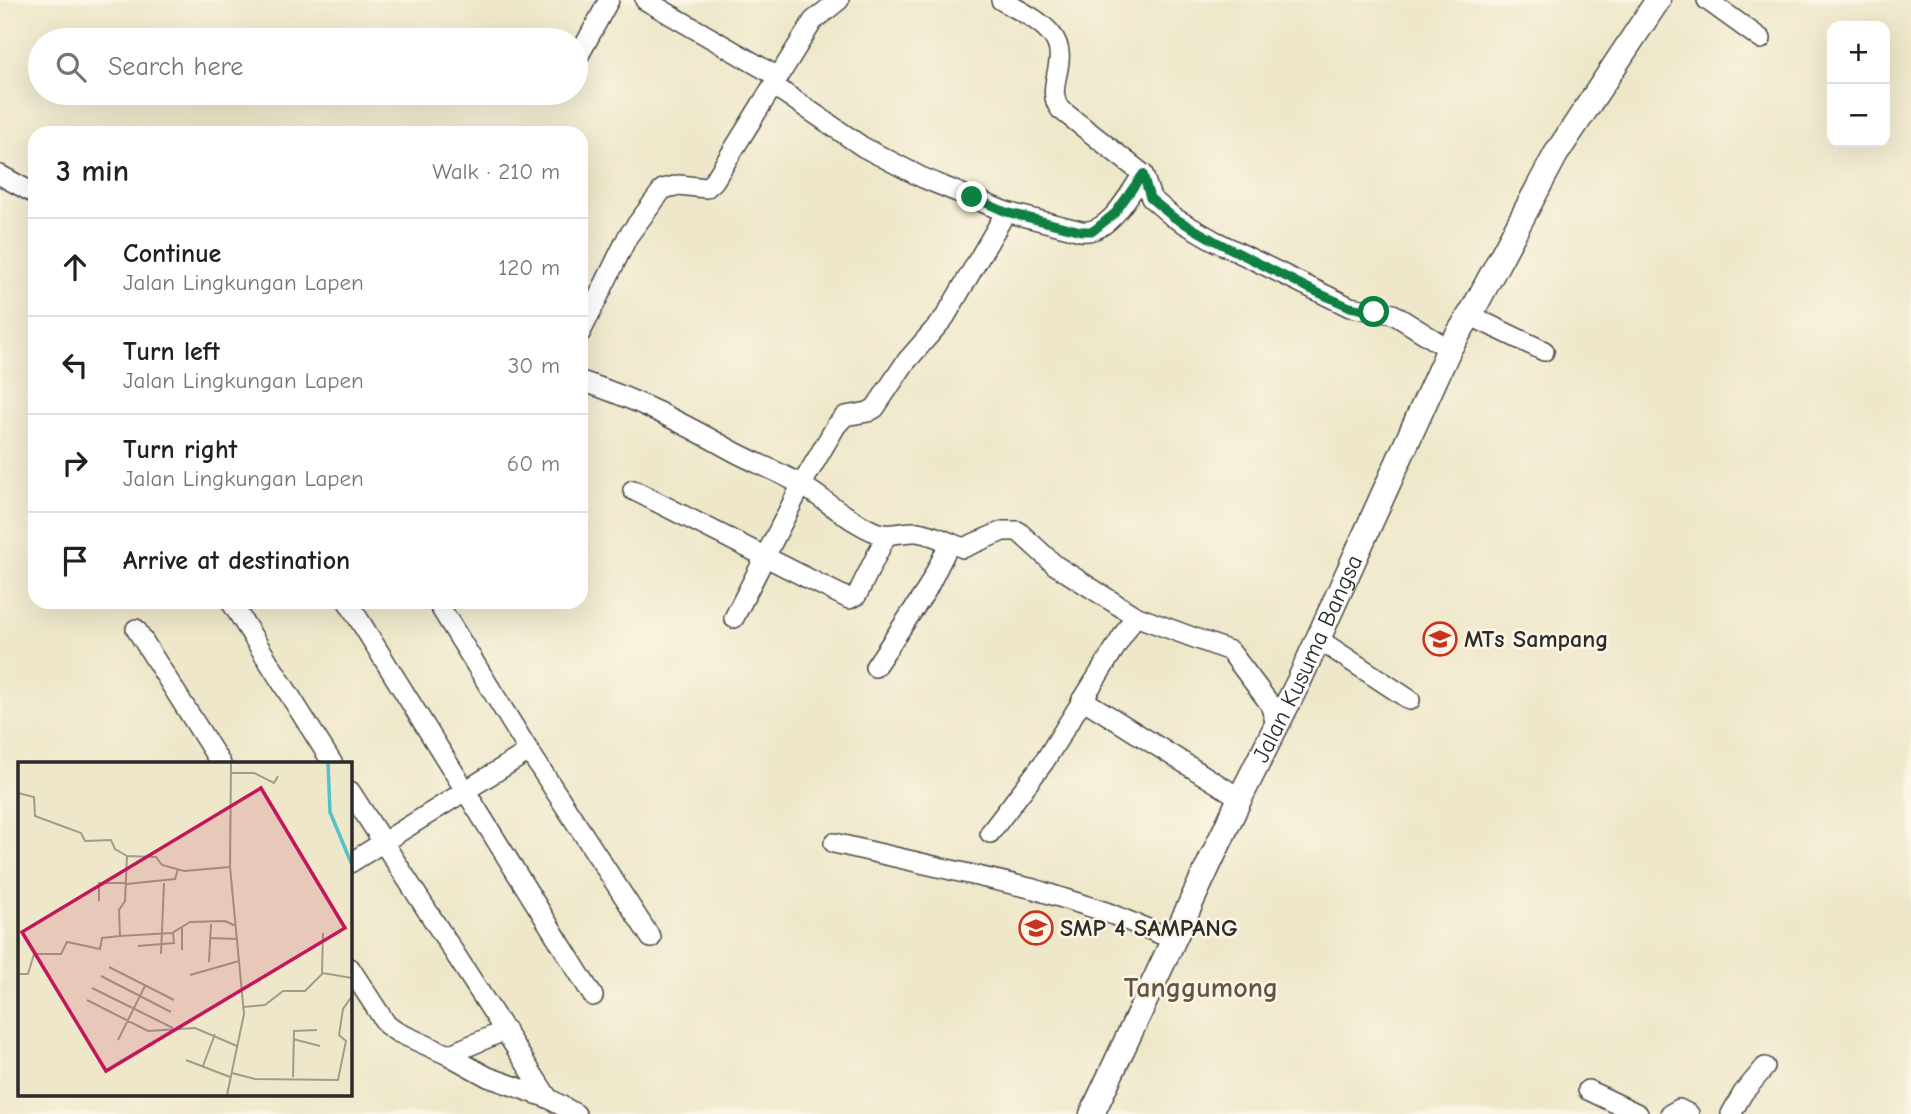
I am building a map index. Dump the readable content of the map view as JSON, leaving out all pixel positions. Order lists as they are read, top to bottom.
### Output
{
  "streets": {
    "main road": ["Jalan Kusuma Bangsa"]
  },
  "districts": ["Tanggumong"],
  "places": {
    "school or university": ["MTs Sampang", "SMP 4 SAMPANG"]
  },
  "page": {
    "map_buttons": ["+", "−"],
    "search": "Search here",
    "heading": ["3 min", "Walk · 210 m"],
    "list": [
      ["Continue", "Jalan Lingkungan Lapen", "120 m"],
      ["Turn left", "Jalan Lingkungan Lapen", "30 m"],
      ["Turn right", "Jalan Lingkungan Lapen", "60 m"],
      "Arrive at destination"
    ]
  }
}
